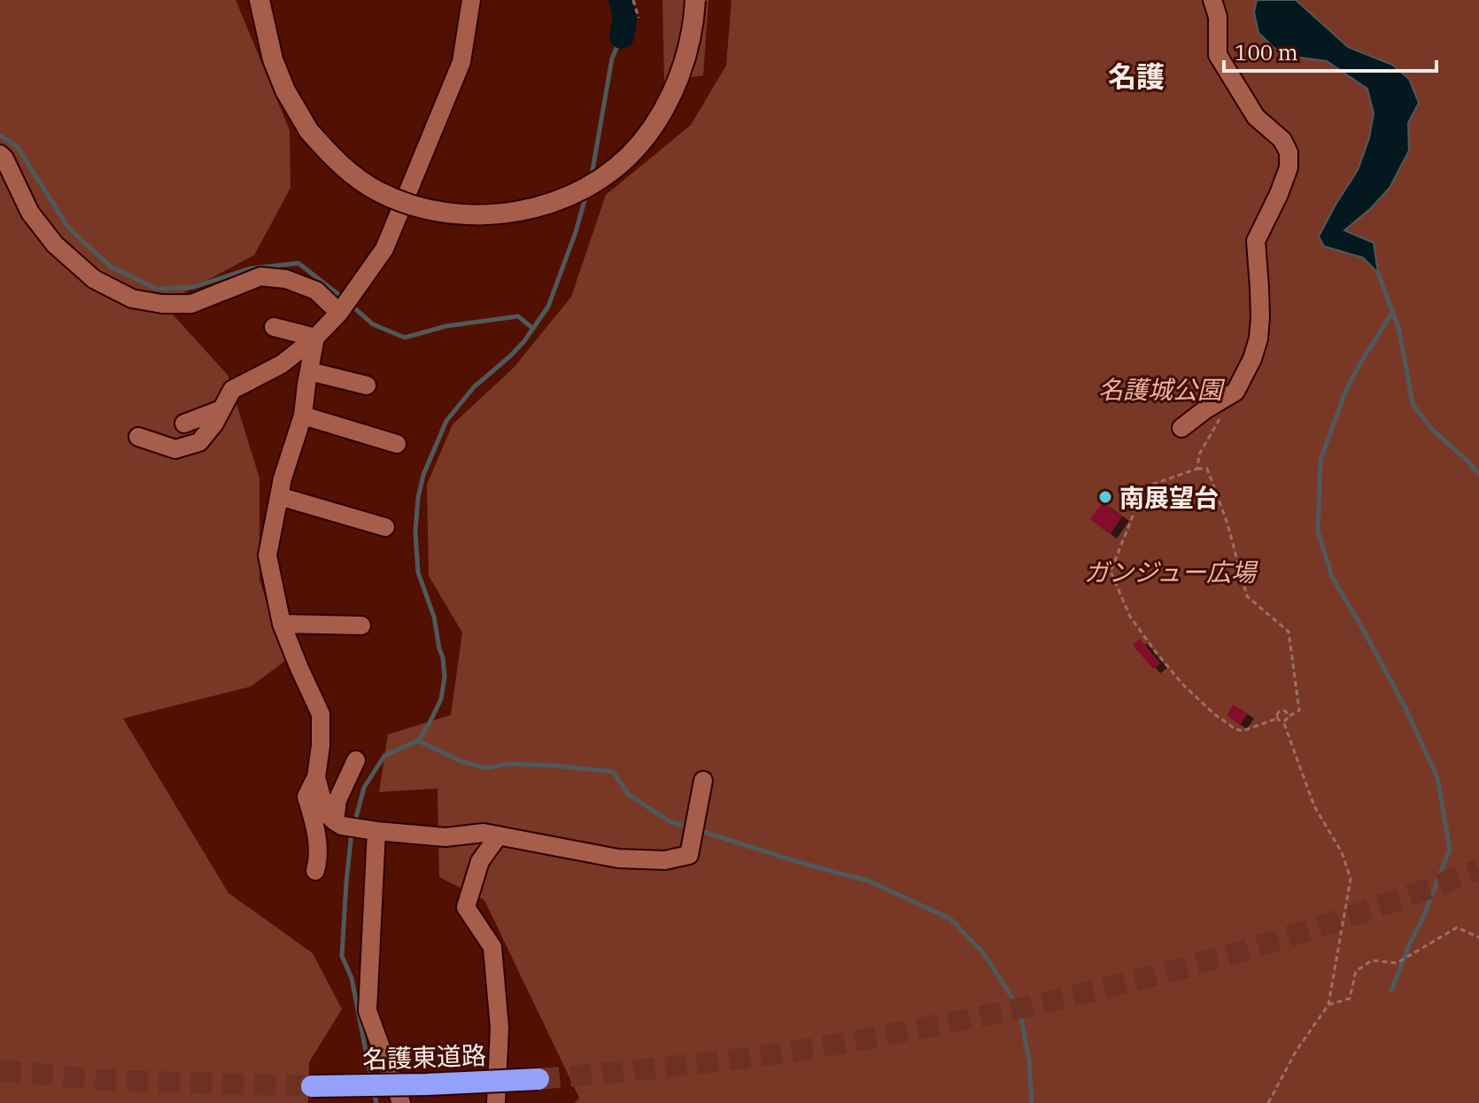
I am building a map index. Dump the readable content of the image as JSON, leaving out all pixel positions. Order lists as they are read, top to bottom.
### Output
{
  "streets": {
    "highway": ["名護東道路"]
  },
  "districts": ["名護"],
  "parks": ["名護城公園", "ガンジュー広場"],
  "places": ["南展望台"],
  "scale_bar": "100 m"
}
